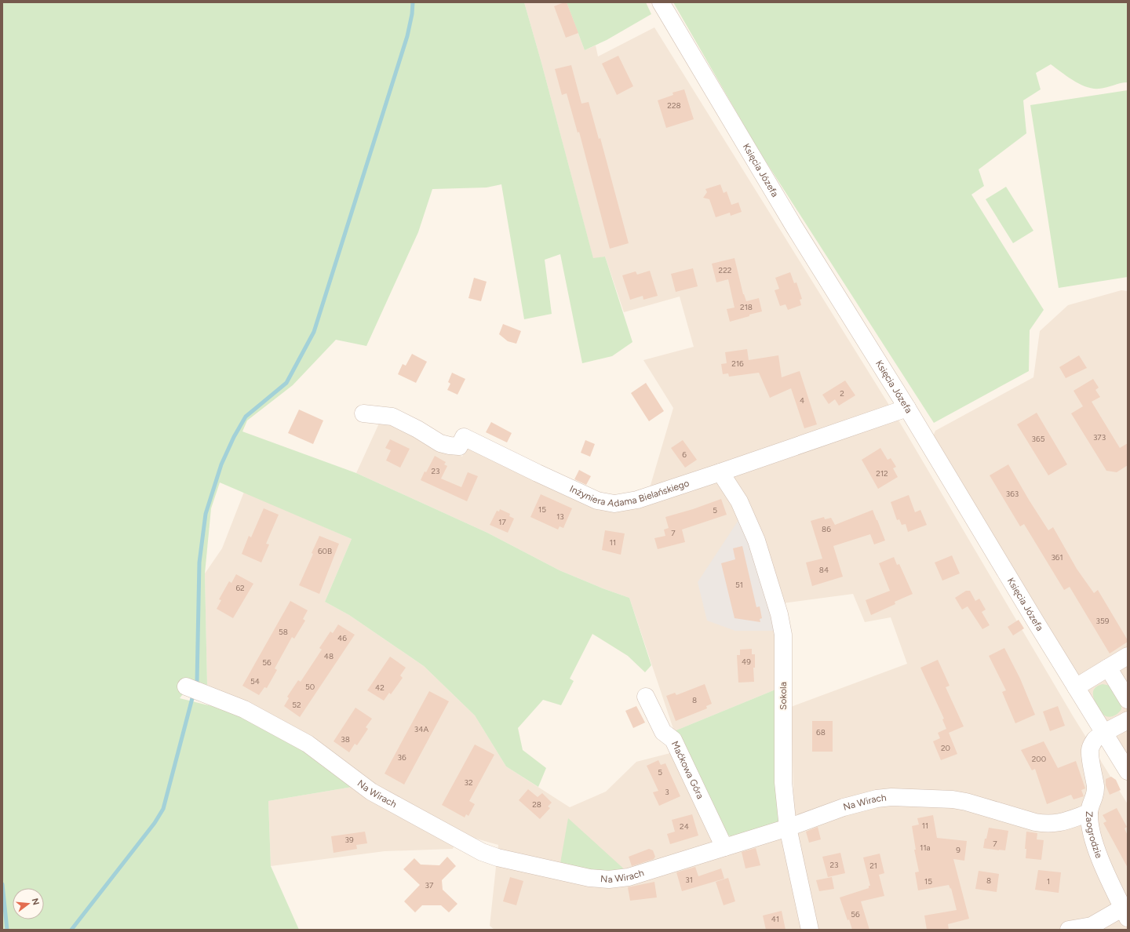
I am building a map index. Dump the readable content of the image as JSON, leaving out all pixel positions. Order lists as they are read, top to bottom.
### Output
{
  "streets": {
    "street": [
      "Księcia Józefa",
      "Inżyniera Adama Bielańskiego",
      "Sokola",
      "Maćkowa Góra",
      "Na Wirach",
      "Zaogrodzie"
    ]
  },
  "crossings": [
    ["Księcia Józefa", "Inżyniera Adama Bielańskiego"],
    ["Księcia Józefa", "Zaogrodzie"],
    ["Inżyniera Adama Bielańskiego", "Sokola"],
    ["Sokola", "Na Wirach"],
    ["Maćkowa Góra", "Na Wirach"],
    ["Na Wirach", "Zaogrodzie"]
  ],
  "house_numbers": [
    "228",
    "222",
    "218",
    "216",
    "2",
    "4",
    "373",
    "365",
    "6",
    "23",
    "212",
    "363",
    "15",
    "5",
    "13",
    "17",
    "86",
    "7",
    "11",
    "60B",
    "361",
    "84",
    "51",
    "62",
    "359",
    "58",
    "46",
    "48",
    "49",
    "56",
    "54",
    "50",
    "42",
    "8",
    "52",
    "34A",
    "68",
    "38",
    "20",
    "36",
    "200",
    "5",
    "32",
    "3",
    "28",
    "11",
    "24",
    "39",
    "7",
    "11a",
    "9",
    "23",
    "21",
    "31",
    "8",
    "15",
    "1",
    "37",
    "56",
    "41"
  ],
  "north": "right"
}
